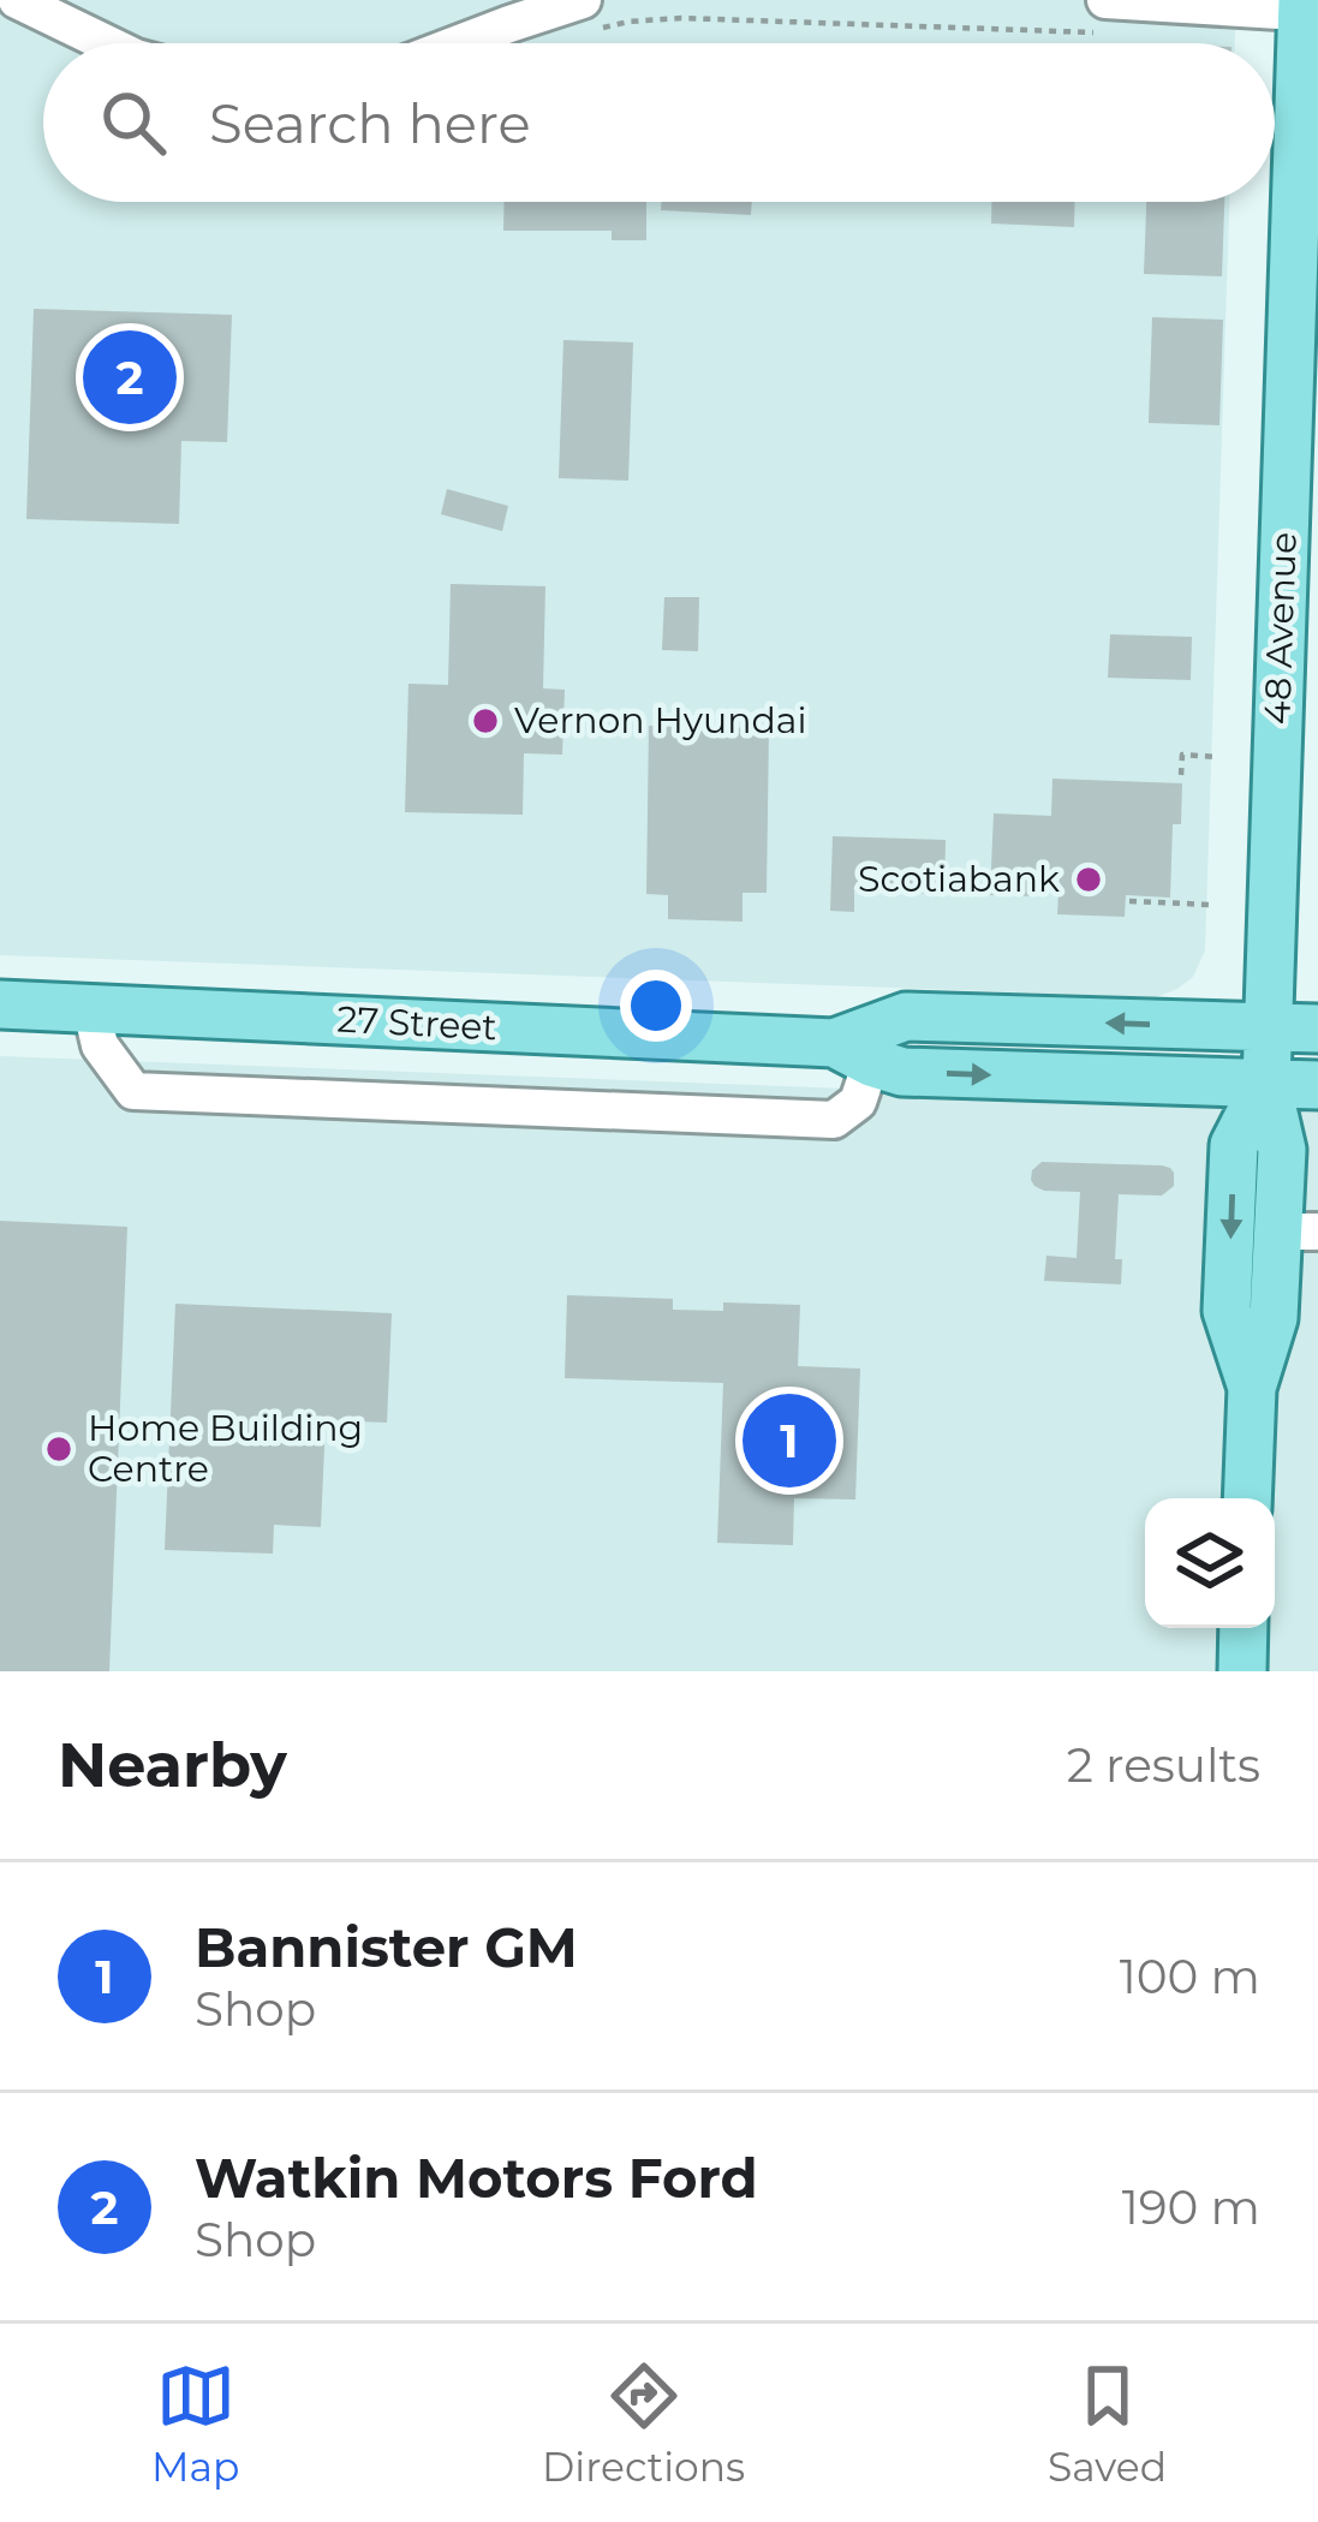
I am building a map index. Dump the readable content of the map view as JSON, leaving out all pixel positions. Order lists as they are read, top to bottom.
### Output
{
  "streets": {
    "main road": ["48 Avenue", "27 Street"]
  },
  "crossings": [
    ["48 Avenue", "27 Street"]
  ],
  "places": ["Vernon Hyundai", "Scotiabank", "Home Building Centre"],
  "page": {
    "search": "Search here",
    "pins": ["2", "1"],
    "heading": ["Nearby", "2 results"],
    "list": [
      {
        "mark": "1",
        "name": "Bannister GM",
        "note": "Shop",
        "value": "100 m"
      },
      {
        "mark": "2",
        "name": "Watkin Motors Ford",
        "note": "Shop",
        "value": "190 m"
      }
    ],
    "nav": ["Map", "Directions", "Saved"]
  }
}
